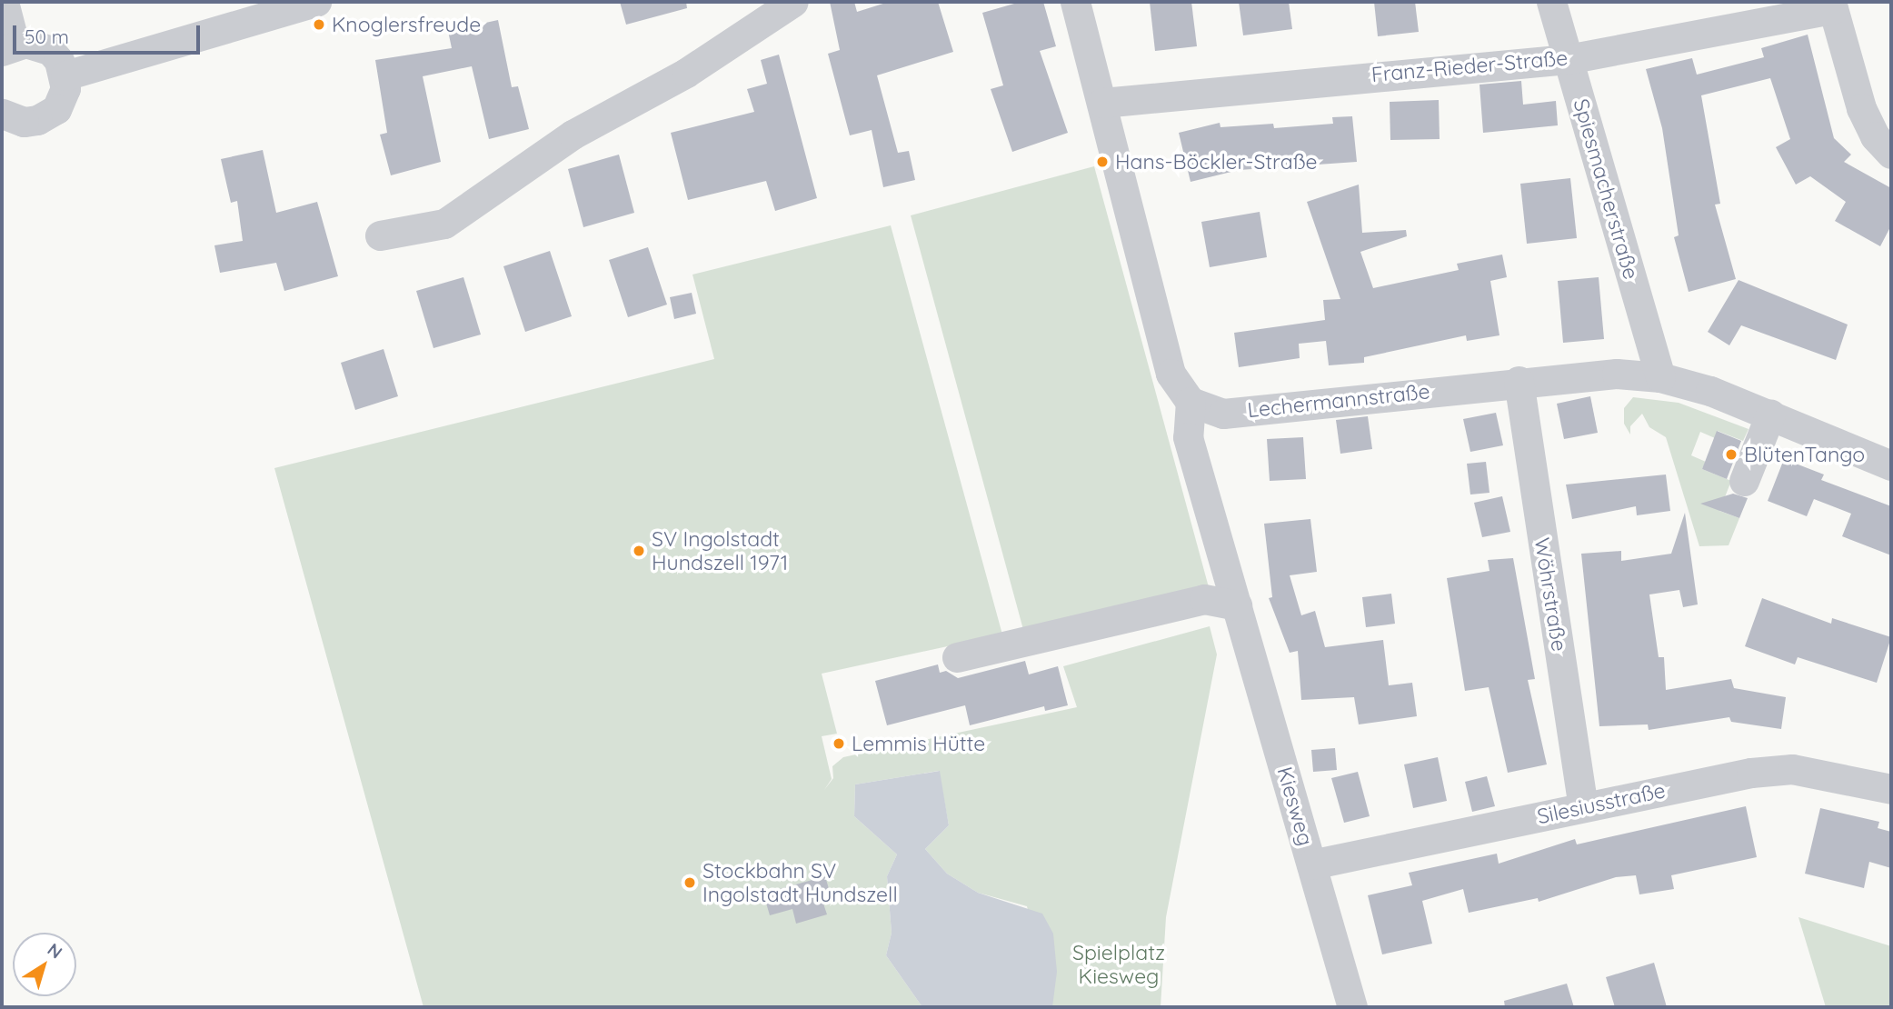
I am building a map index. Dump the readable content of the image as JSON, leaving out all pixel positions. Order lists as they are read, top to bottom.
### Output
{
  "streets": {
    "street": [
      "Franz-Rieder-Straße",
      "Spiesmacherstraße",
      "Lechermannstraße",
      "Wöhrstraße",
      "Silesiusstraße",
      "Kiesweg"
    ]
  },
  "crossings": [
    ["Franz-Rieder-Straße", "Spiesmacherstraße"],
    ["Spiesmacherstraße", "Lechermannstraße"],
    ["Lechermannstraße", "Wöhrstraße"],
    ["Lechermannstraße", "Kiesweg"],
    ["Wöhrstraße", "Silesiusstraße"],
    ["Silesiusstraße", "Kiesweg"]
  ],
  "parks": ["Spielplatz Kiesweg"],
  "places": [
    "Knoglersfreude",
    "Hans-Böckler-Straße",
    "BlütenTango",
    "SV Ingolstadt Hundszell 1971",
    "Lemmis Hütte",
    "Stockbahn SV Ingolstadt Hundszell"
  ],
  "scale_bar": "50 m",
  "north": "top right"
}
